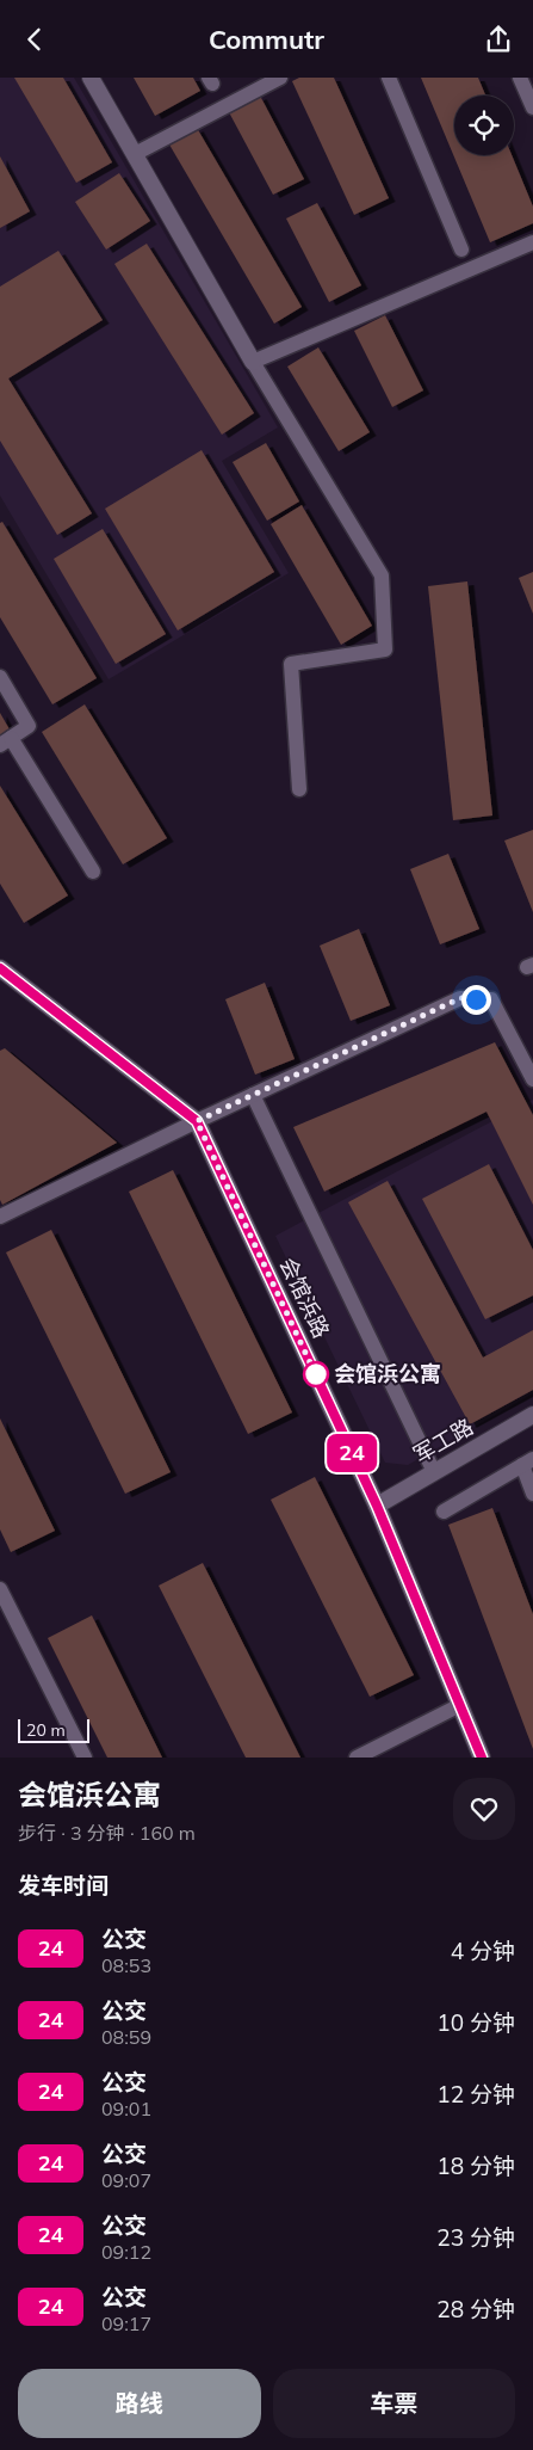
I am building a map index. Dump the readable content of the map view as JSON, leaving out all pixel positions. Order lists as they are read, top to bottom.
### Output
{
  "streets": {
    "street": ["会馆浜路", "军工路"]
  },
  "crossings": [
    ["会馆浜路", "军工路"]
  ],
  "places": ["会馆浜公寓"],
  "lines": ["bus line 24"],
  "scale_bar": "20 m",
  "page": {
    "header": "Commutr",
    "on_map": "24",
    "scale": "20 m",
    "heading": [
      ["会馆浜公寓", "步行 · 3 分钟 · 160 m"],
      "发车时间"
    ],
    "list": [
      {
        "mark": "24",
        "name": "公交",
        "note": "08:53",
        "value": "4 分钟"
      },
      {
        "mark": "24",
        "name": "公交",
        "note": "08:59",
        "value": "10 分钟"
      },
      {
        "mark": "24",
        "name": "公交",
        "note": "09:01",
        "value": "12 分钟"
      },
      {
        "mark": "24",
        "name": "公交",
        "note": "09:07",
        "value": "18 分钟"
      },
      {
        "mark": "24",
        "name": "公交",
        "note": "09:12",
        "value": "23 分钟"
      },
      {
        "mark": "24",
        "name": "公交",
        "note": "09:17",
        "value": "28 分钟"
      }
    ],
    "buttons": ["路线", "车票"]
  }
}
